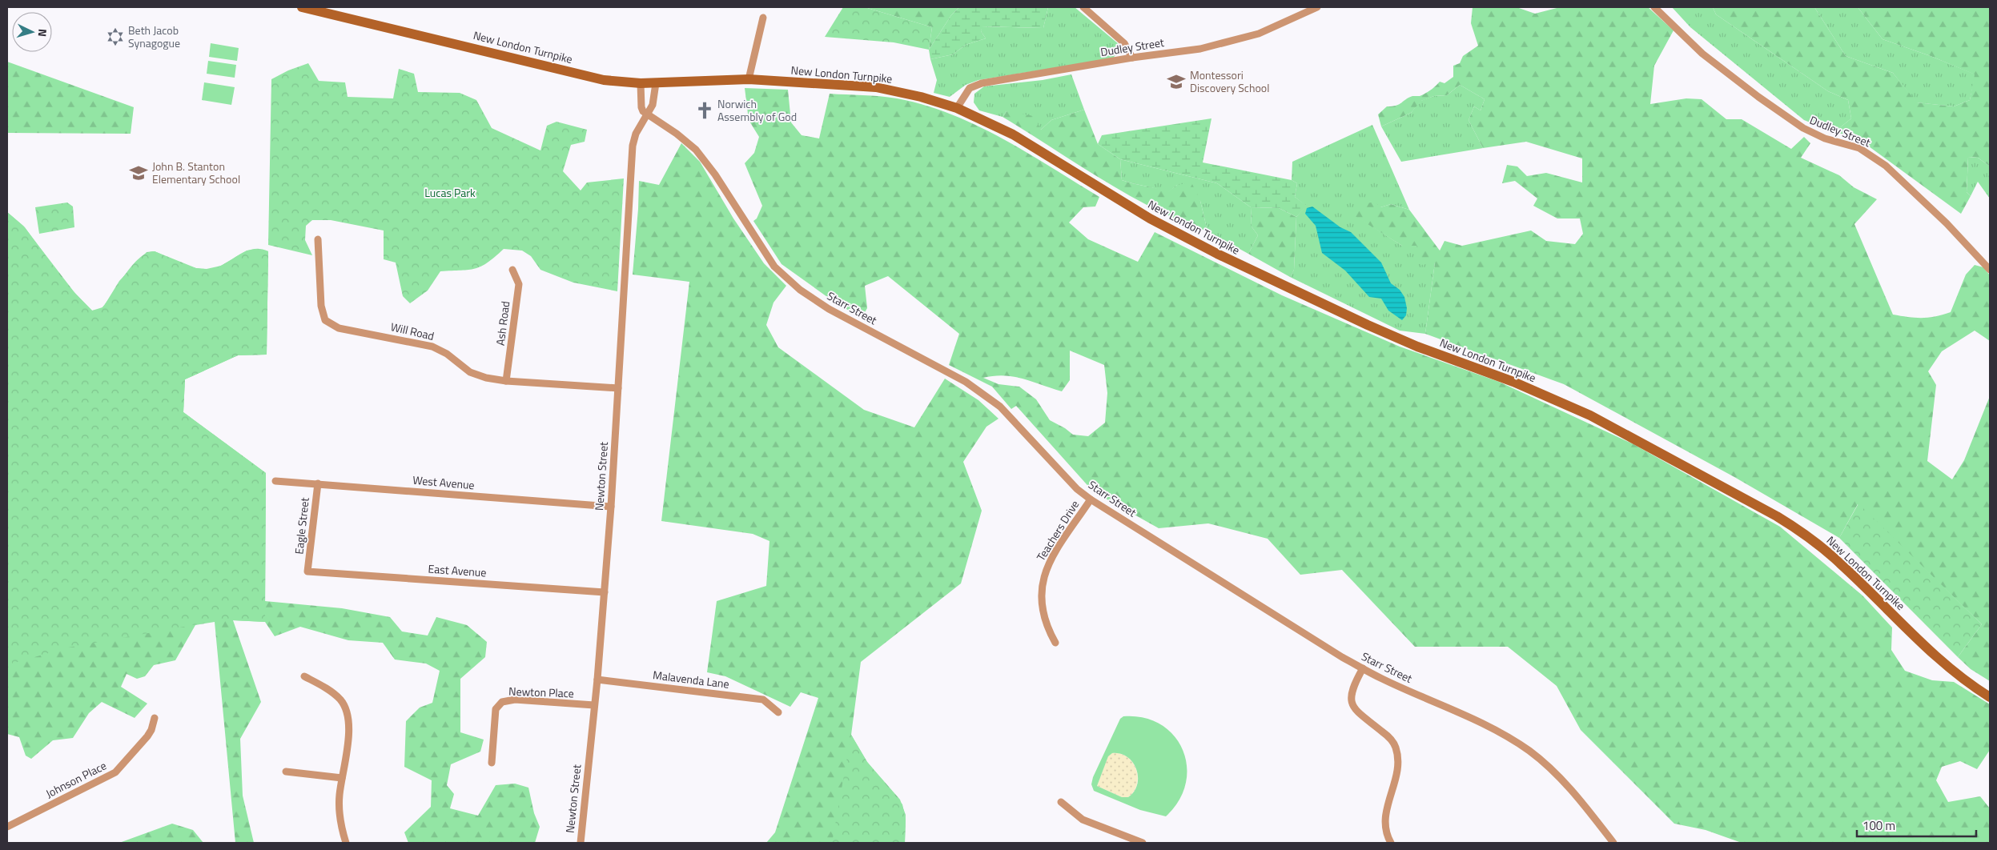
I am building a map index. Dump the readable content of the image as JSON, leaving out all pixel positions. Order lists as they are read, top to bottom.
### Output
{
  "streets": {
    "main road": ["New London Turnpike"],
    "street": [
      "Dudley Street",
      "Starr Street",
      "Ash Road",
      "Will Road",
      "Newton Street",
      "West Avenue",
      "Eagle Street",
      "Teachers Drive",
      "East Avenue",
      "Malavenda Lane",
      "Newton Place",
      "Johnson Place"
    ]
  },
  "crossings": [
    ["New London Turnpike", "Dudley Street"],
    ["Starr Street", "Newton Street"],
    ["Starr Street", "Teachers Drive"],
    ["Ash Road", "Will Road"],
    ["Will Road", "Newton Street"],
    ["Newton Street", "West Avenue"],
    ["Newton Street", "East Avenue"],
    ["Newton Street", "Malavenda Lane"],
    ["Newton Street", "Newton Place"],
    ["West Avenue", "Eagle Street"],
    ["Eagle Street", "East Avenue"]
  ],
  "parks": ["Lucas Park"],
  "places": {
    "synagogue": ["Beth Jacob Synagogue"],
    "school or university": ["Montessori Discovery School", "John B. Stanton Elementary School"],
    "church": ["Norwich Assembly of God"]
  },
  "scale_bar": "100 m",
  "north": "right"
}
